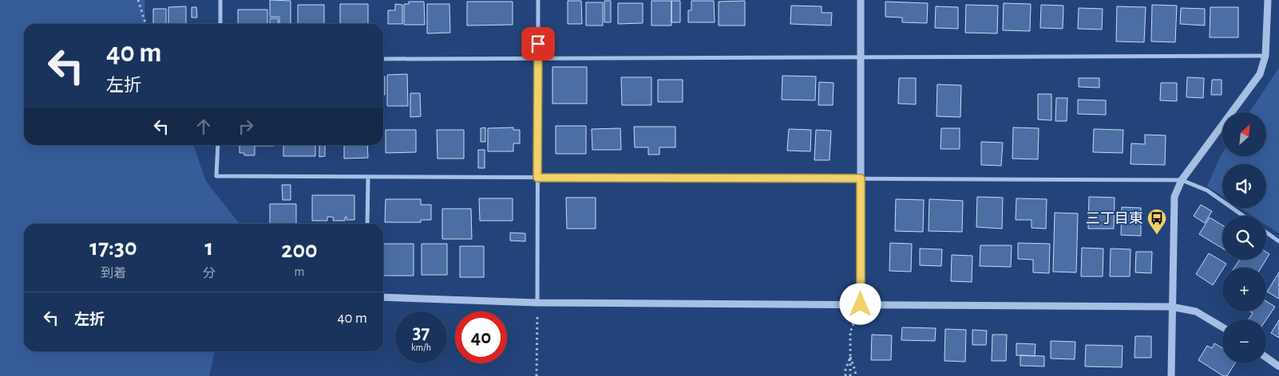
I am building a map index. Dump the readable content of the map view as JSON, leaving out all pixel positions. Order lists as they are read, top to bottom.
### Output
{
  "places": {
    "bus stop": ["三丁目東"]
  },
  "north": "top right",
  "page": {
    "turn": ["40 m", "左折"],
    "map_buttons": ["+", "−"],
    "eta": [
      "17:30",
      "到着",
      "1",
      "分",
      "200",
      "m"
    ],
    "list": [
      {
        "name": "左折",
        "value": "40 m"
      }
    ],
    "speed": "37 km/h",
    "limit": "40"
  }
}
